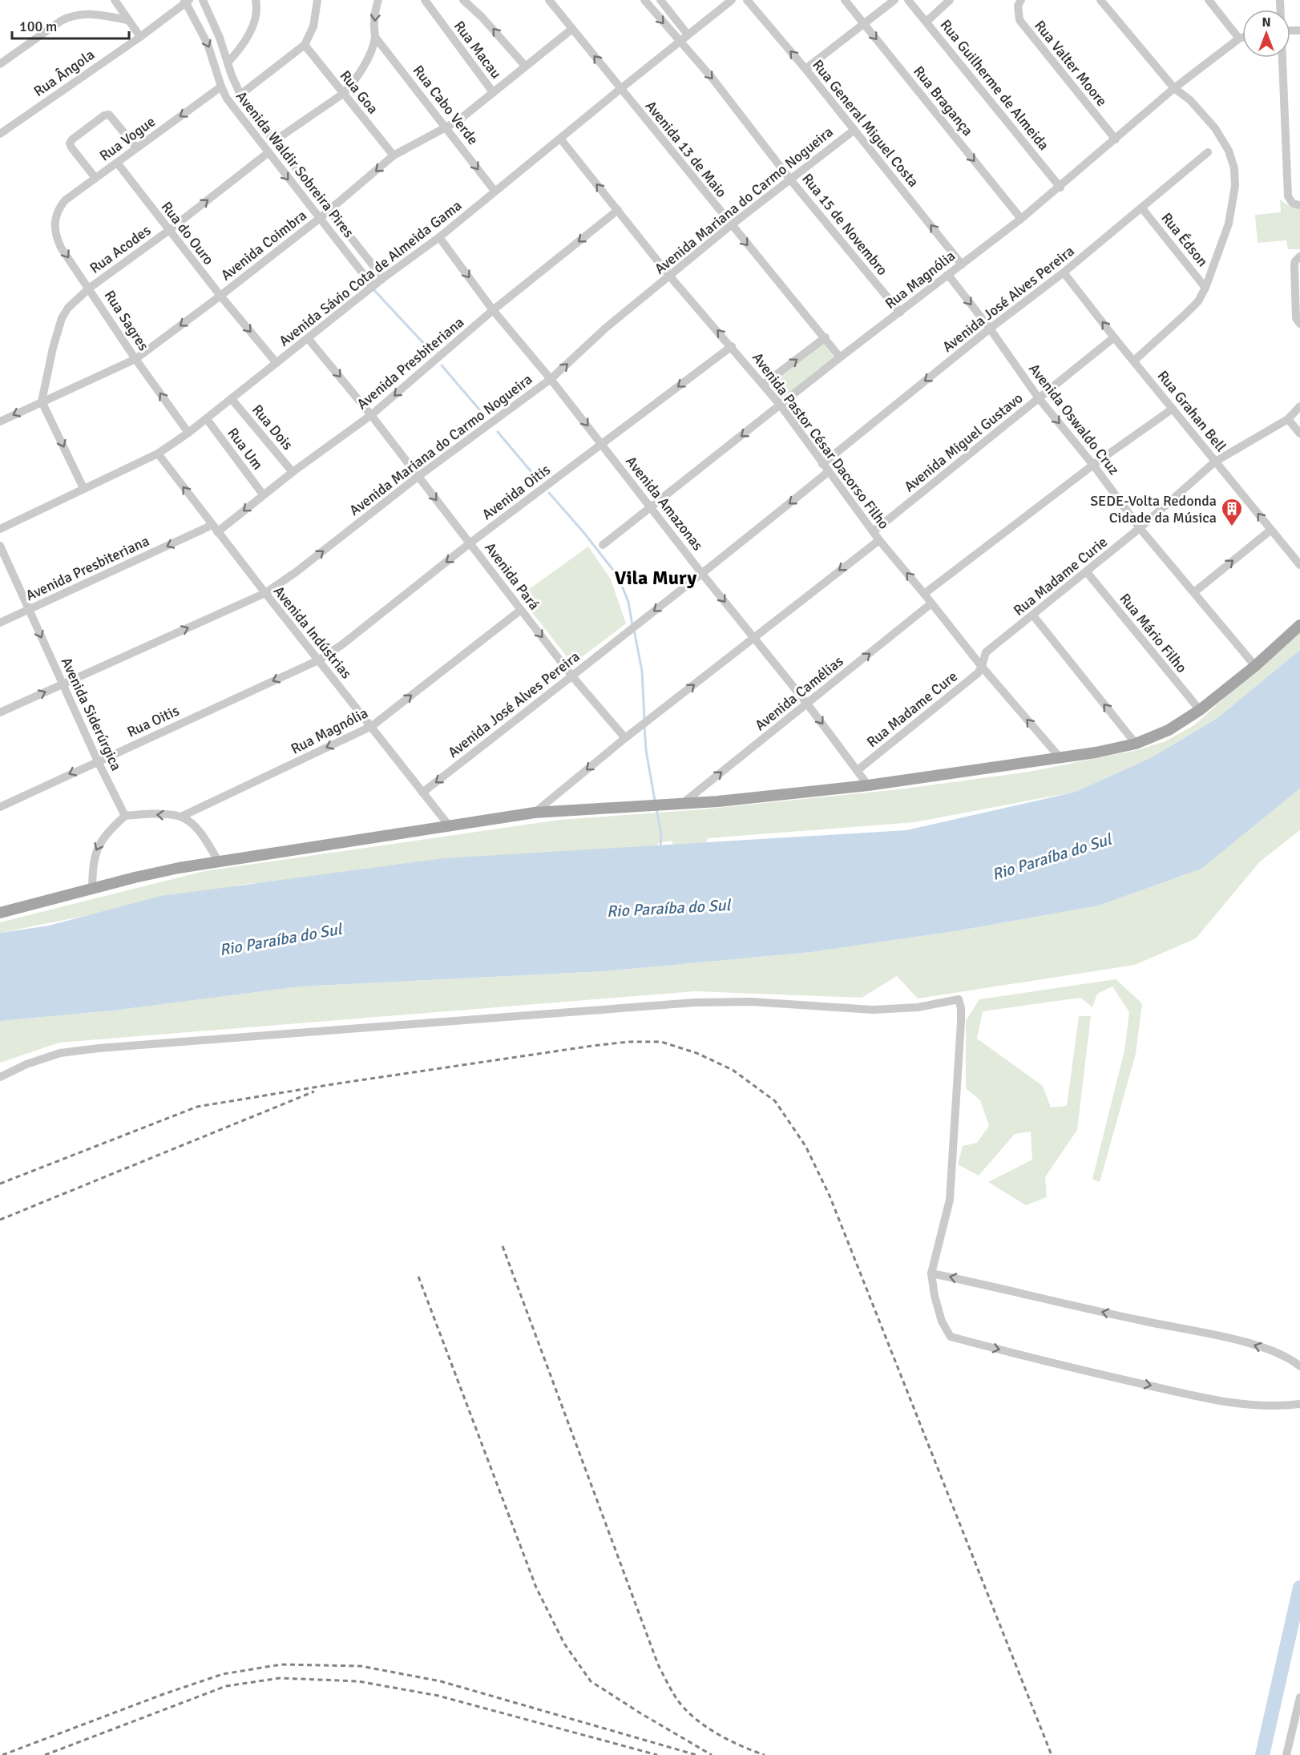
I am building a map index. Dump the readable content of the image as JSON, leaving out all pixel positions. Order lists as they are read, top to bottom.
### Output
{
  "streets": {
    "street": [
      "Rua Macau",
      "Rua Valter Moore",
      "Rua Ângola",
      "Rua Guilherme de Almeida",
      "Rua Goa",
      "Rua Bragança",
      "Rua Cabo Verde",
      "Rua General Miguel Costa",
      "Rua Vogue",
      "Avenida 13 de Maio",
      "Avenida Waldir Sobreira Pires",
      "Avenida Mariana do Carmo Nogueira",
      "Rua 15 de Novembro",
      "Rua do Ouro",
      "Rua Édson",
      "Avenida Coimbra",
      "Rua Acodes",
      "Avenida Sávio Cota de Almeida Gama",
      "Rua Magnólia",
      "Avenida José Alves Pereira",
      "Rua Sagres",
      "Avenida Presbiteriana",
      "Rua Grahan Bell",
      "Avenida Oswaldo Cruz",
      "Rua Dois",
      "Avenida Pastor César Dacorso Filho",
      "Avenida Miguel Gustavo",
      "Rua Um",
      "Avenida Oitis",
      "Avenida Amazonas",
      "Avenida Pará",
      "Rua Madame Curie",
      "Avenida Indústrias",
      "Rua Mário Filho",
      "Avenida Camélias",
      "Rua Madame Cure",
      "Avenida Siderúrgica",
      "Rua Oitis"
    ]
  },
  "crossings": [
    ["Rua Macau", "Avenida Coimbra"],
    ["Rua Valter Moore", "Rua Magnólia"],
    ["Rua Ângola", "Avenida Waldir Sobreira Pires"],
    ["Rua Guilherme de Almeida", "Rua Magnólia"],
    ["Rua Goa", "Avenida Coimbra"],
    ["Rua Bragança", "Rua Magnólia"],
    ["Rua Cabo Verde", "Avenida Coimbra"],
    ["Rua Cabo Verde", "Avenida Sávio Cota de Almeida Gama"],
    ["Rua General Miguel Costa", "Avenida Mariana do Carmo Nogueira"],
    ["Rua General Miguel Costa", "Rua Magnólia"],
    ["Rua Vogue", "Avenida Waldir Sobreira Pires"],
    ["Rua Vogue", "Rua do Ouro"],
    ["Rua Vogue", "Rua Sagres"],
    ["Avenida 13 de Maio", "Avenida Mariana do Carmo Nogueira"],
    ["Avenida 13 de Maio", "Avenida Coimbra"],
    ["Avenida 13 de Maio", "Avenida Sávio Cota de Almeida Gama"],
    ["Avenida 13 de Maio", "Rua Magnólia"],
    ["Avenida Waldir Sobreira Pires", "Avenida Coimbra"],
    ["Avenida Waldir Sobreira Pires", "Rua Acodes"],
    ["Avenida Waldir Sobreira Pires", "Avenida Sávio Cota de Almeida Gama"],
    ["Avenida Mariana do Carmo Nogueira", "Rua 15 de Novembro"],
    ["Avenida Mariana do Carmo Nogueira", "Avenida Pastor César Dacorso Filho"],
    ["Avenida Mariana do Carmo Nogueira", "Avenida Amazonas"],
    ["Avenida Mariana do Carmo Nogueira", "Avenida Pará"],
    ["Avenida Mariana do Carmo Nogueira", "Avenida Indústrias"],
    ["Avenida Mariana do Carmo Nogueira", "Avenida Siderúrgica"],
    ["Rua 15 de Novembro", "Avenida Sávio Cota de Almeida Gama"],
    ["Rua 15 de Novembro", "Rua Magnólia"],
    ["Rua do Ouro", "Avenida Coimbra"],
    ["Rua do Ouro", "Rua Acodes"],
    ["Rua do Ouro", "Avenida Sávio Cota de Almeida Gama"],
    ["Rua Édson", "Avenida José Alves Pereira"],
    ["Avenida Coimbra", "Rua Acodes"],
    ["Avenida Coimbra", "Rua Sagres"],
    ["Rua Acodes", "Rua Sagres"],
    ["Avenida Sávio Cota de Almeida Gama", "Rua Sagres"],
    ["Avenida Sávio Cota de Almeida Gama", "Rua Dois"],
    ["Avenida Sávio Cota de Almeida Gama", "Avenida Pastor César Dacorso Filho"],
    ["Avenida Sávio Cota de Almeida Gama", "Rua Um"],
    ["Avenida Sávio Cota de Almeida Gama", "Avenida Amazonas"],
    ["Avenida Sávio Cota de Almeida Gama", "Avenida Pará"],
    ["Avenida Sávio Cota de Almeida Gama", "Avenida Indústrias"],
    ["Rua Magnólia", "Avenida Oswaldo Cruz"],
    ["Rua Magnólia", "Avenida Pastor César Dacorso Filho"],
    ["Rua Magnólia", "Avenida Amazonas"],
    ["Rua Magnólia", "Avenida Pará"],
    ["Rua Magnólia", "Avenida Indústrias"],
    ["Avenida José Alves Pereira", "Rua Grahan Bell"],
    ["Avenida José Alves Pereira", "Avenida Oswaldo Cruz"],
    ["Avenida José Alves Pereira", "Avenida Pastor César Dacorso Filho"],
    ["Avenida José Alves Pereira", "Avenida Amazonas"],
    ["Avenida José Alves Pereira", "Avenida Pará"],
    ["Avenida José Alves Pereira", "Avenida Indústrias"],
    ["Avenida Presbiteriana", "Rua Dois"],
    ["Avenida Presbiteriana", "Avenida Pastor César Dacorso Filho"],
    ["Avenida Presbiteriana", "Rua Um"],
    ["Avenida Presbiteriana", "Avenida Amazonas"],
    ["Avenida Presbiteriana", "Avenida Pará"],
    ["Avenida Presbiteriana", "Avenida Indústrias"],
    ["Avenida Presbiteriana", "Avenida Siderúrgica"],
    ["Rua Grahan Bell", "Avenida Miguel Gustavo"],
    ["Rua Grahan Bell", "Rua Madame Curie"],
    ["Avenida Oswaldo Cruz", "Avenida Miguel Gustavo"],
    ["Avenida Oswaldo Cruz", "Rua Madame Curie"],
    ["Avenida Pastor César Dacorso Filho", "Avenida Miguel Gustavo"],
    ["Avenida Pastor César Dacorso Filho", "Avenida Oitis"],
    ["Avenida Pastor César Dacorso Filho", "Rua Madame Curie"],
    ["Avenida Pastor César Dacorso Filho", "Avenida Camélias"],
    ["Avenida Pastor César Dacorso Filho", "Rua Madame Cure"],
    ["Avenida Oitis", "Avenida Amazonas"],
    ["Avenida Oitis", "Avenida Pará"],
    ["Avenida Oitis", "Avenida Indústrias"],
    ["Avenida Oitis", "Rua Oitis"],
    ["Avenida Amazonas", "Avenida Camélias"],
    ["Avenida Amazonas", "Rua Madame Cure"],
    ["Rua Madame Curie", "Rua Mário Filho"],
    ["Rua Madame Curie", "Rua Madame Cure"],
    ["Avenida Indústrias", "Rua Oitis"],
    ["Avenida Siderúrgica", "Rua Oitis"]
  ],
  "one_way": [
    "Rua Bragança",
    "Rua Cabo Verde",
    "Rua General Miguel Costa",
    "Rua Vogue",
    "Avenida Mariana do Carmo Nogueira",
    "Rua 15 de Novembro",
    "Rua Acodes",
    "Avenida José Alves Pereira",
    "Avenida Presbiteriana",
    "Rua Grahan Bell",
    "Avenida Oitis",
    "Avenida Amazonas",
    "Avenida Pará",
    "Avenida Camélias",
    "Rua Oitis"
  ],
  "districts": ["Vila Mury"],
  "water": ["Rio Paraíba do Sul"],
  "places": {
    "building": ["SEDE-Volta Redonda Cidade da Música"]
  },
  "scale_bar": "100 m",
  "north": "top"
}
